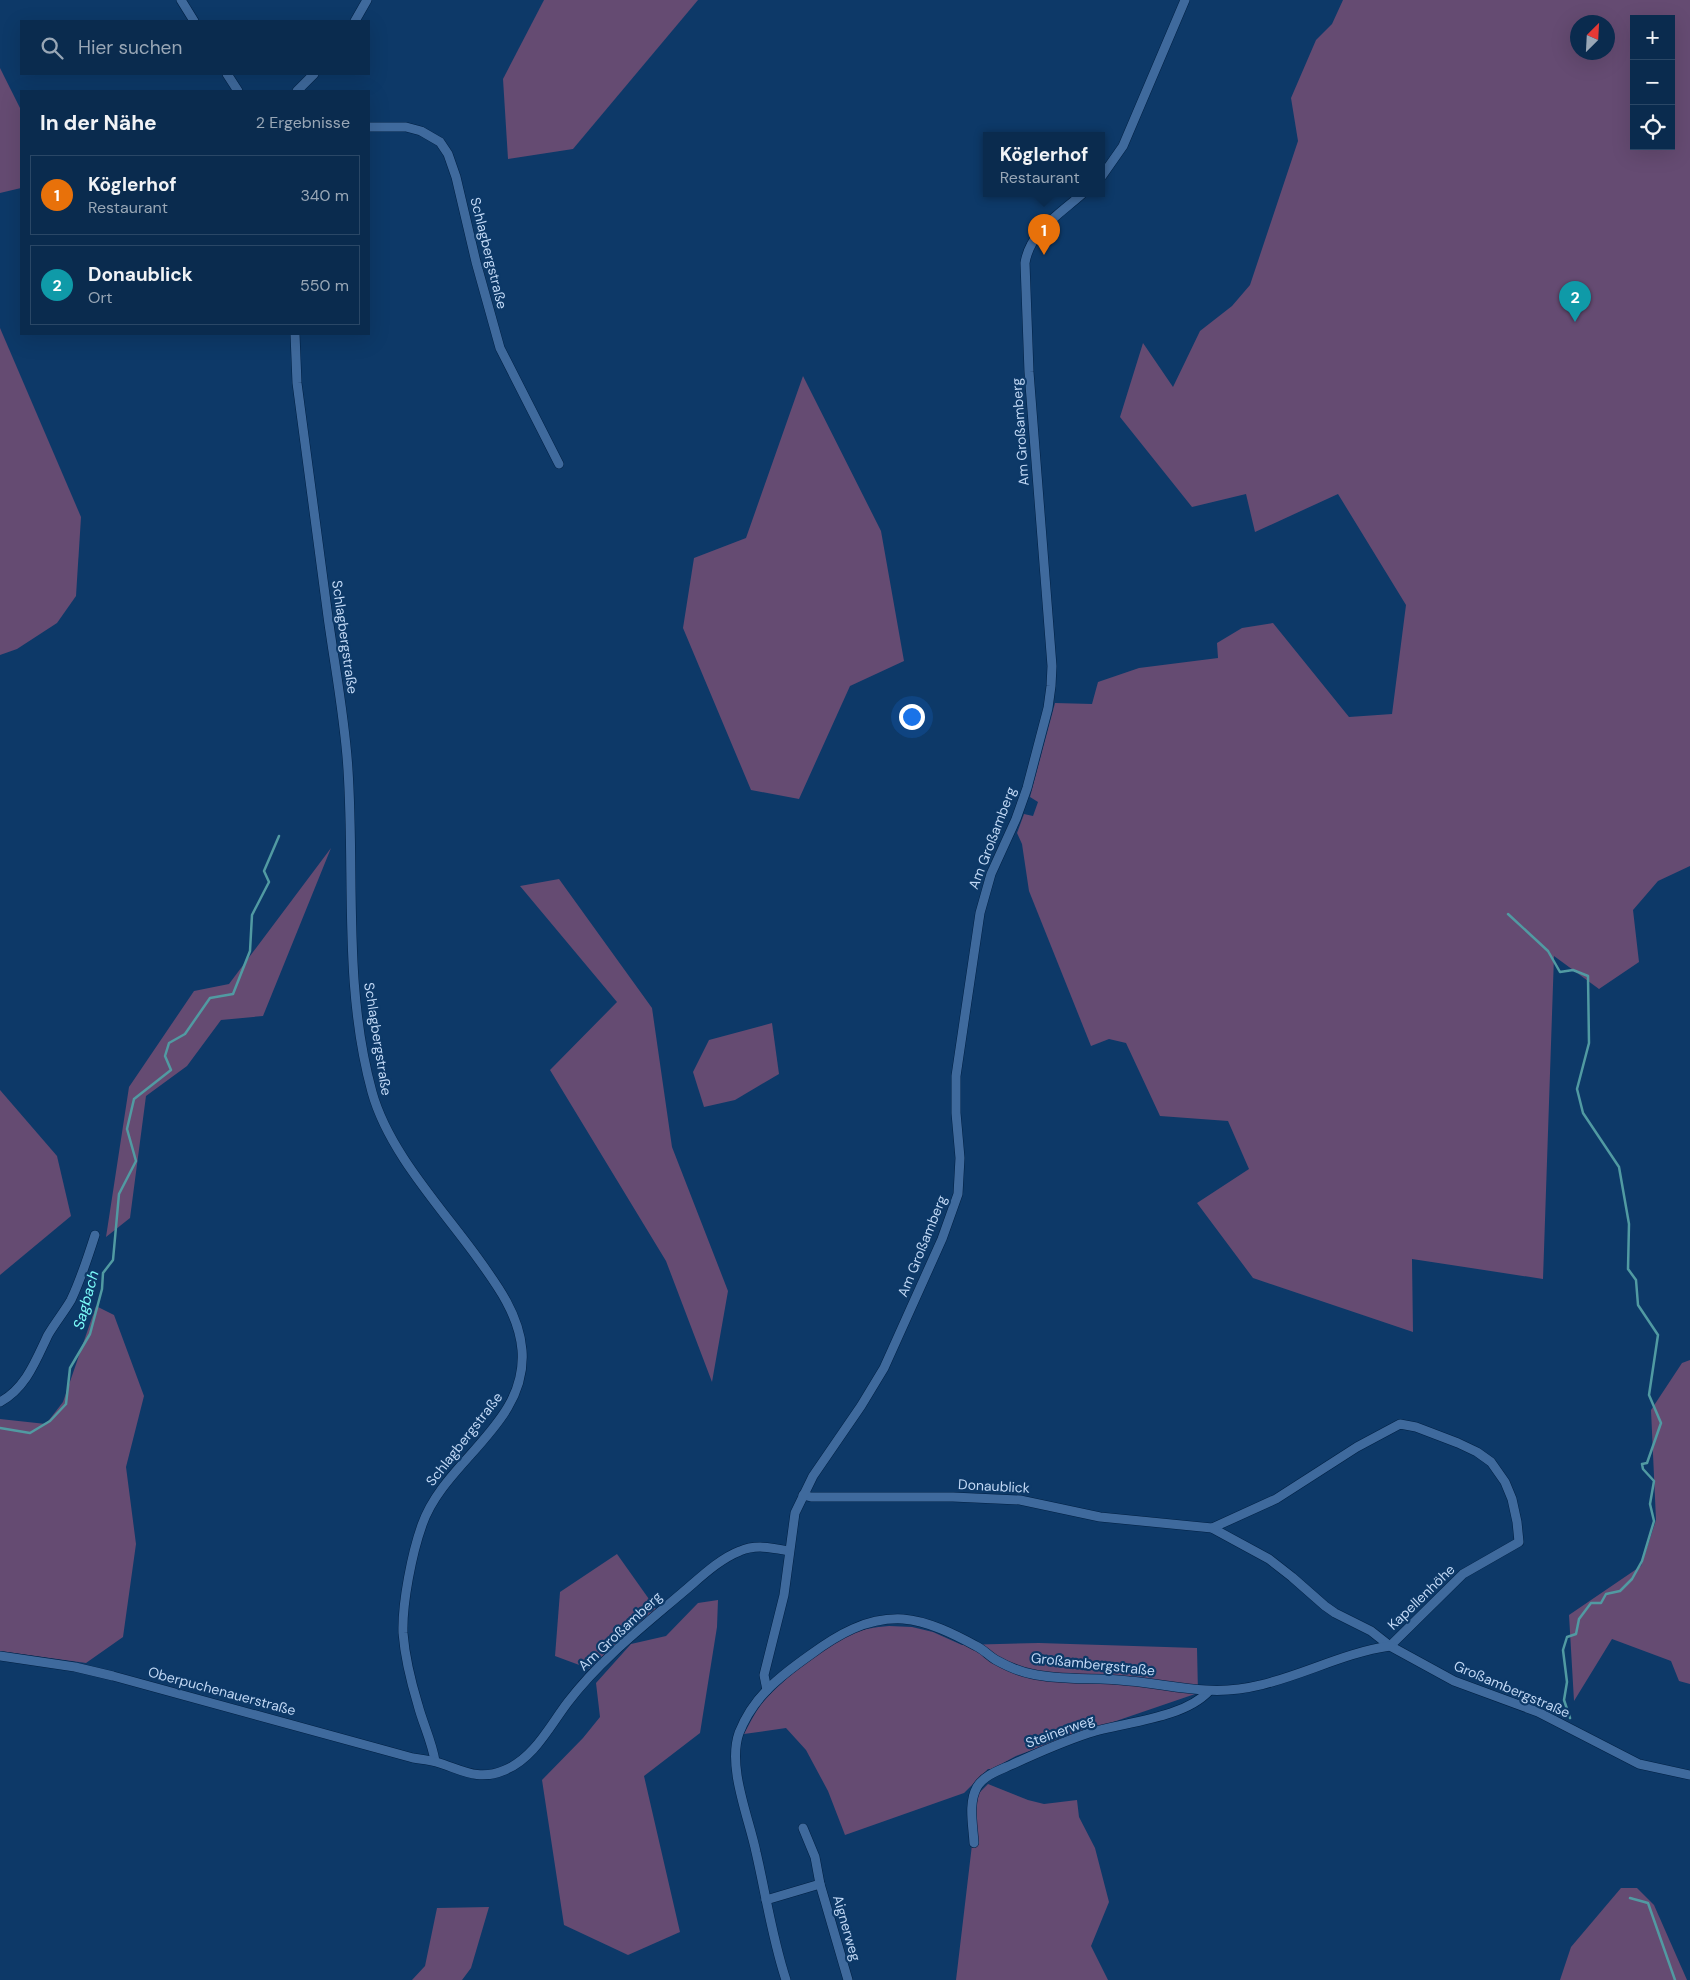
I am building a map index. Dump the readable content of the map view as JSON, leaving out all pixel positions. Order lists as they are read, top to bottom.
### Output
{
  "streets": {
    "street": [
      "Schlagbergstraße",
      "Am Großamberg",
      "Donaublick",
      "Kapellenhöhe",
      "Großambergstraße",
      "Oberpuchenauerstraße",
      "Steinerweg",
      "Aignerweg"
    ]
  },
  "crossings": [
    ["Schlagbergstraße", "Am Großamberg"],
    ["Schlagbergstraße", "Oberpuchenauerstraße"],
    ["Am Großamberg", "Donaublick"],
    ["Am Großamberg", "Großambergstraße"],
    ["Am Großamberg", "Oberpuchenauerstraße"],
    ["Donaublick", "Kapellenhöhe"],
    ["Kapellenhöhe", "Großambergstraße"],
    ["Großambergstraße", "Steinerweg"],
    ["Großambergstraße", "Aignerweg"]
  ],
  "water": ["Sagbach"],
  "north": "top right",
  "page": {
    "map_buttons": ["+", "−"],
    "search": "Hier suchen",
    "heading": ["In der Nähe", "2 Ergebnisse"],
    "popup": ["Köglerhof", "Restaurant"],
    "list": [
      {
        "mark": "1",
        "name": "Köglerhof",
        "note": "Restaurant",
        "value": "340 m"
      },
      {
        "mark": "2",
        "name": "Donaublick",
        "note": "Ort",
        "value": "550 m"
      }
    ],
    "pins": ["1", "2"]
  }
}
